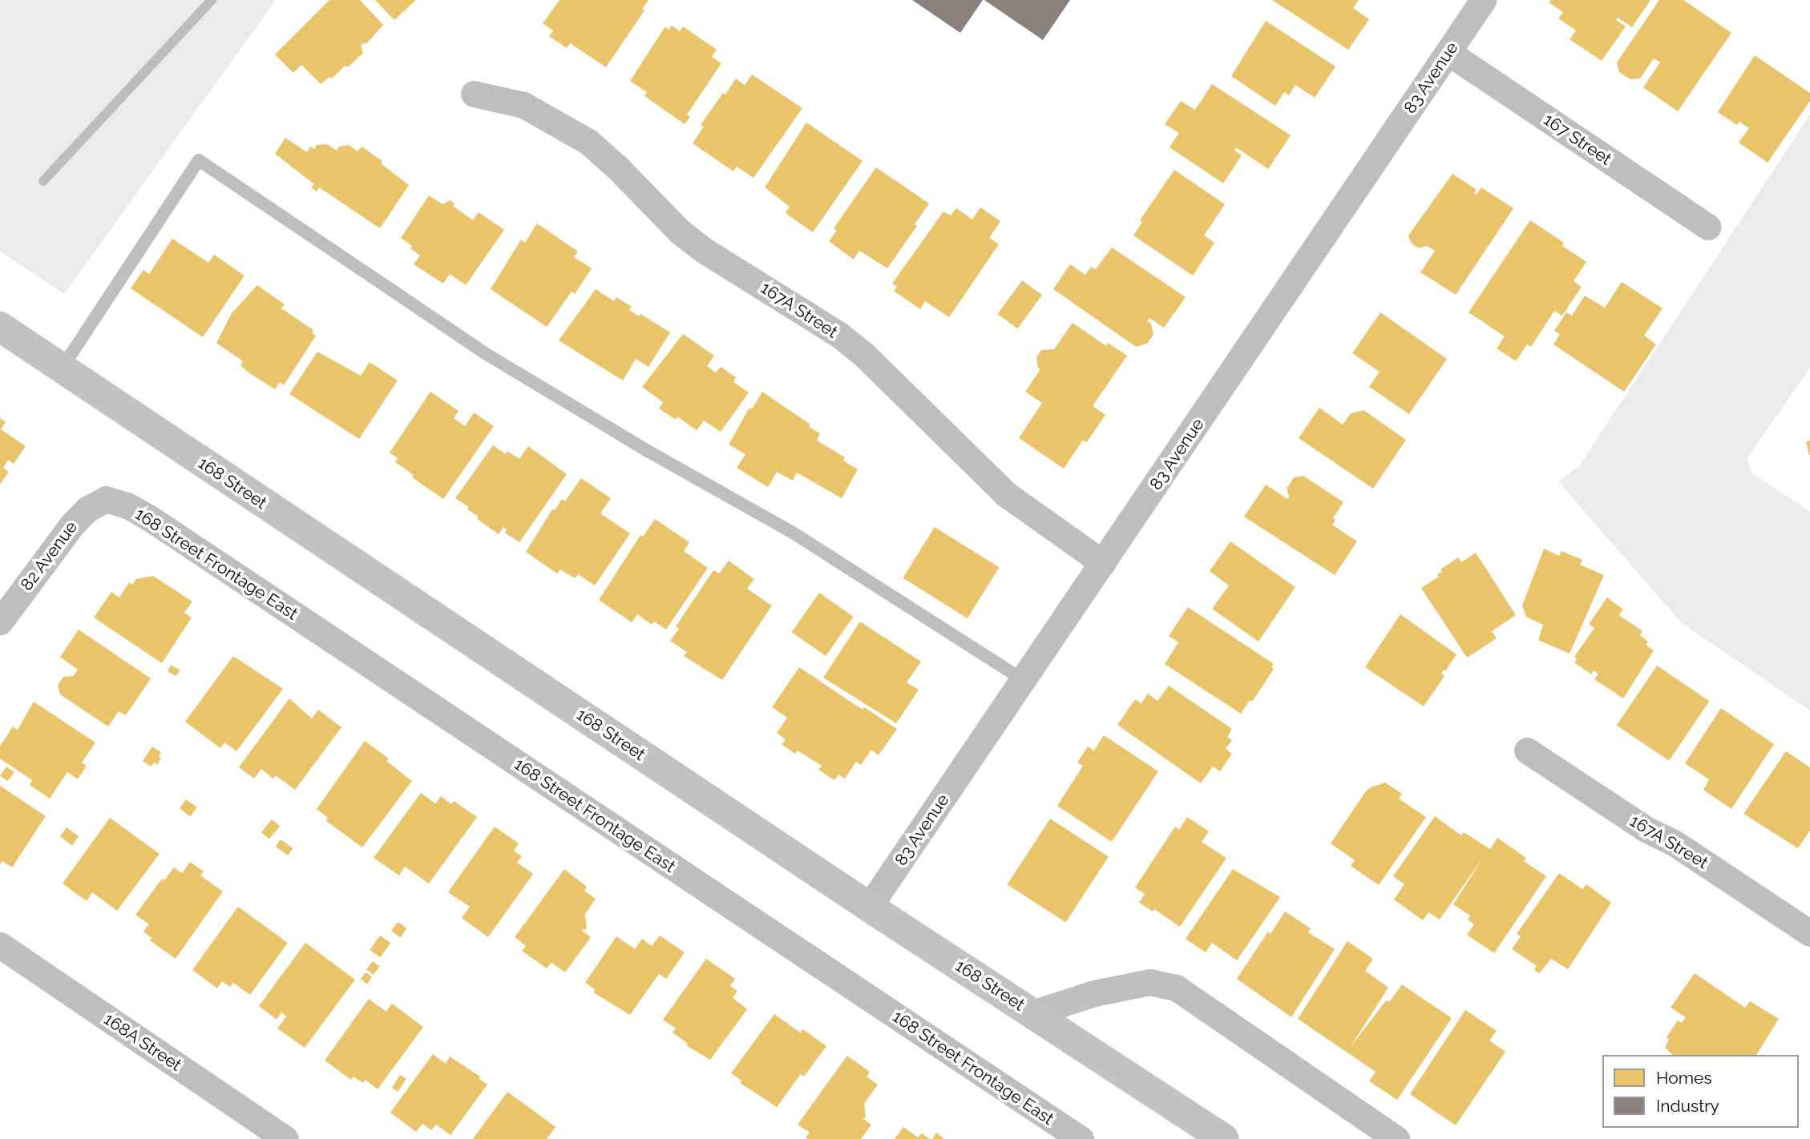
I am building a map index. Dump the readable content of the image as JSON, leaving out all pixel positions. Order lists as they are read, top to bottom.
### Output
{
  "streets": {
    "main road": ["168 Street"],
    "street": [
      "83 Avenue",
      "167 Street",
      "167A Street",
      "82 Avenue",
      "168 Street Frontage East",
      "168A Street"
    ]
  },
  "crossings": [
    ["83 Avenue", "167 Street"],
    ["83 Avenue", "167A Street"],
    ["83 Avenue", "168 Street"],
    ["82 Avenue", "168 Street Frontage East"]
  ],
  "legend": ["Homes", "Industry"]
}
